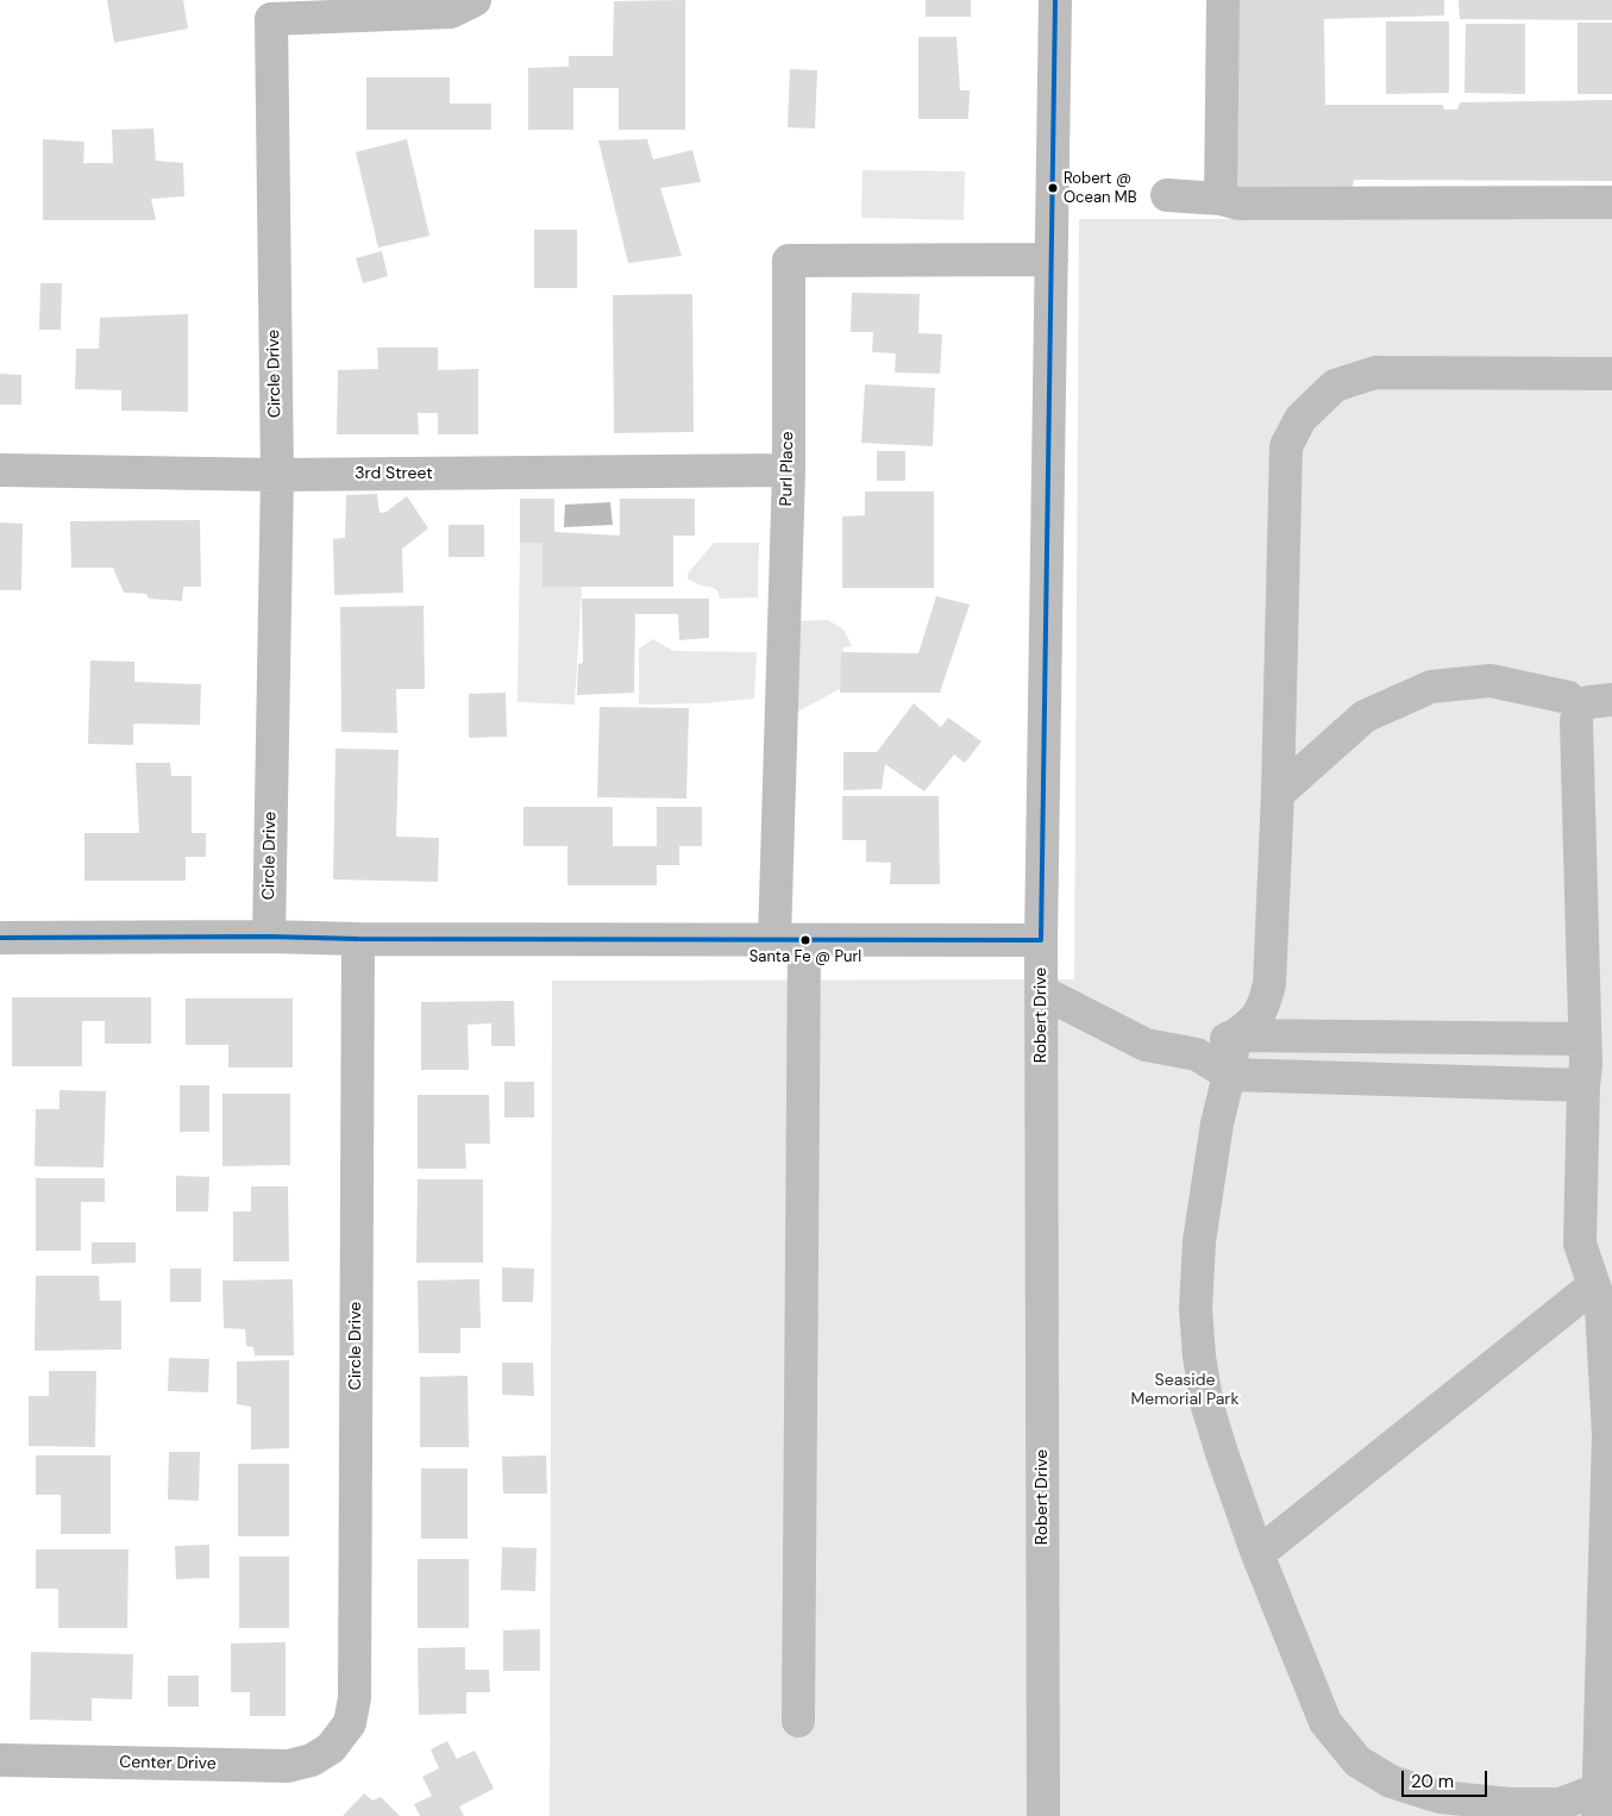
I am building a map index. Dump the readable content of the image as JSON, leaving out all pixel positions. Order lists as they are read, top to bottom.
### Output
{
  "streets": {
    "street": [
      "Circle Drive",
      "Purl Place",
      "3rd Street",
      "Robert Drive",
      "Center Drive"
    ]
  },
  "crossings": [
    ["Circle Drive", "3rd Street"],
    ["Circle Drive", "Center Drive"],
    ["Purl Place", "3rd Street"],
    ["Purl Place", "Robert Drive"]
  ],
  "parks": ["Seaside Memorial Park"],
  "places": ["Robert @ Ocean MB", "Santa Fe @ Purl"],
  "scale_bar": "20 m"
}
